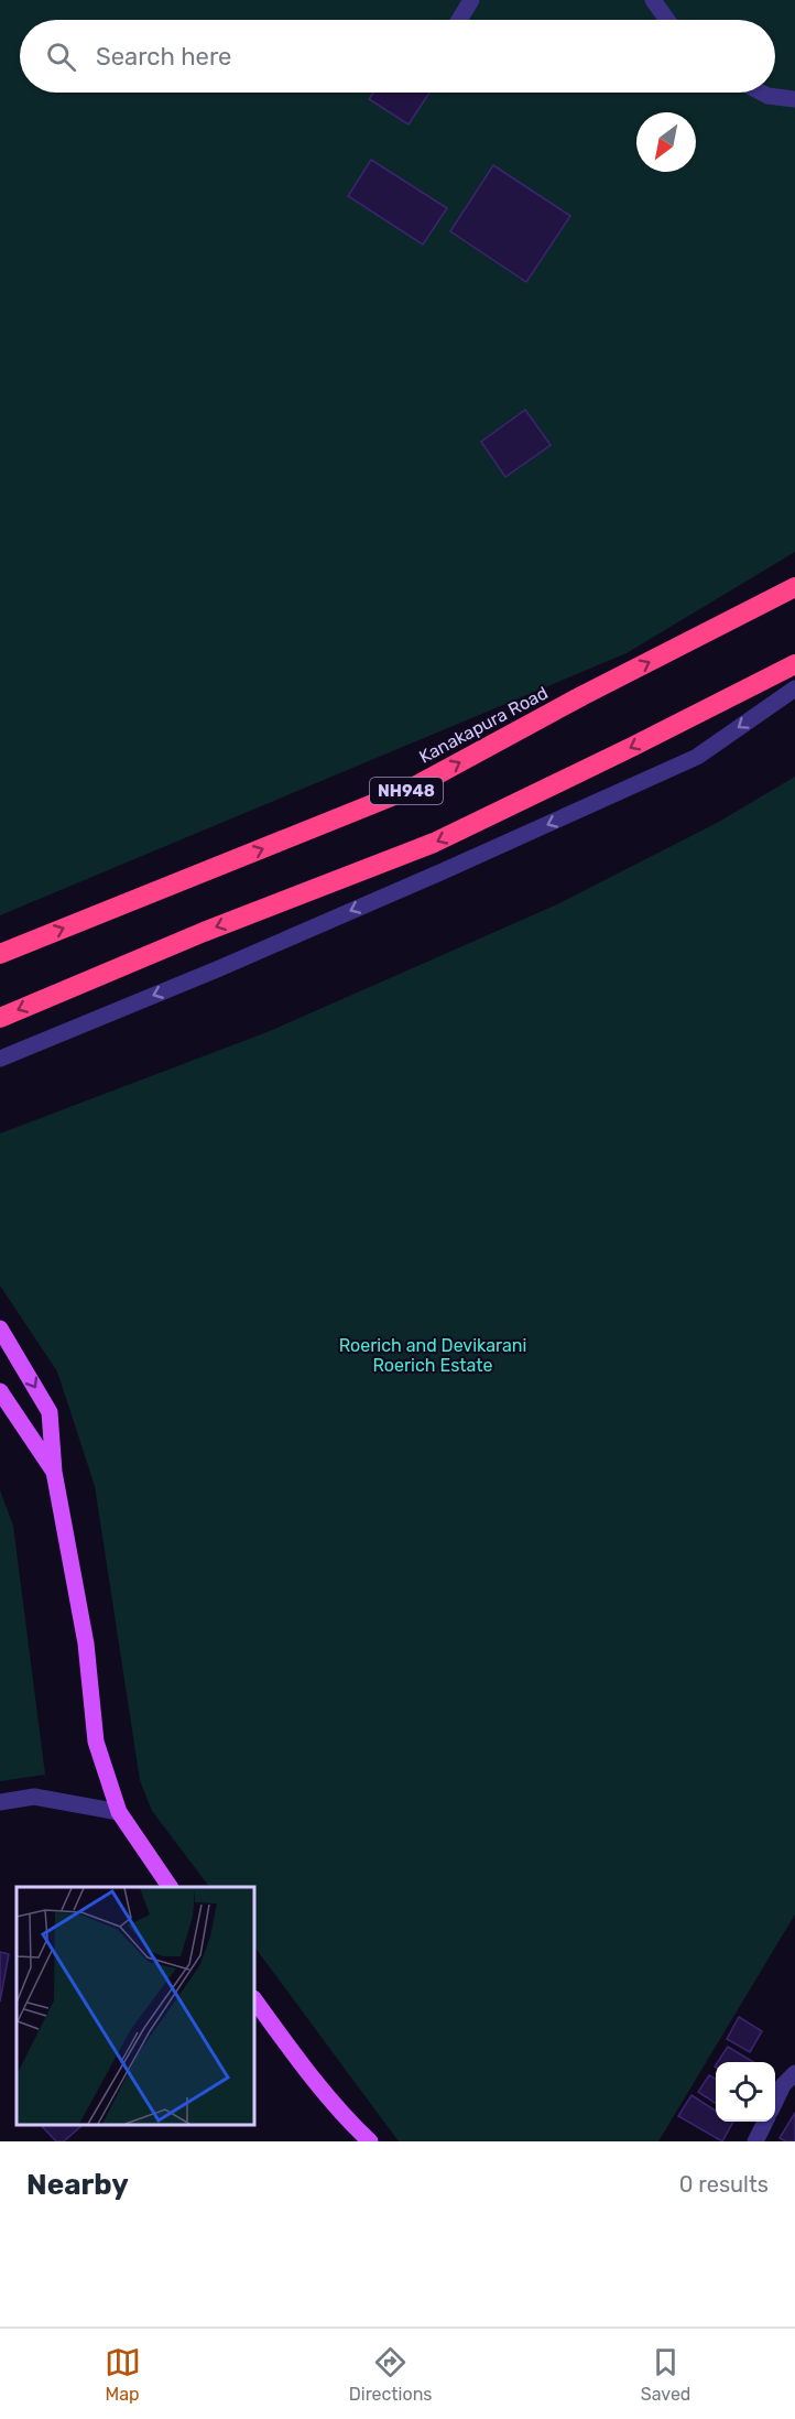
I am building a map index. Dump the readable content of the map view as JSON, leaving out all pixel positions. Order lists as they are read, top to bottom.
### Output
{
  "streets": {
    "highway": ["Kanakapura Road", "NH948"]
  },
  "parks": ["Roerich and Devikarani Roerich Estate"],
  "north": "bottom left",
  "page": {
    "search": "Search here",
    "heading": ["Nearby", "0 results"],
    "nav": ["Map", "Directions", "Saved"]
  }
}
